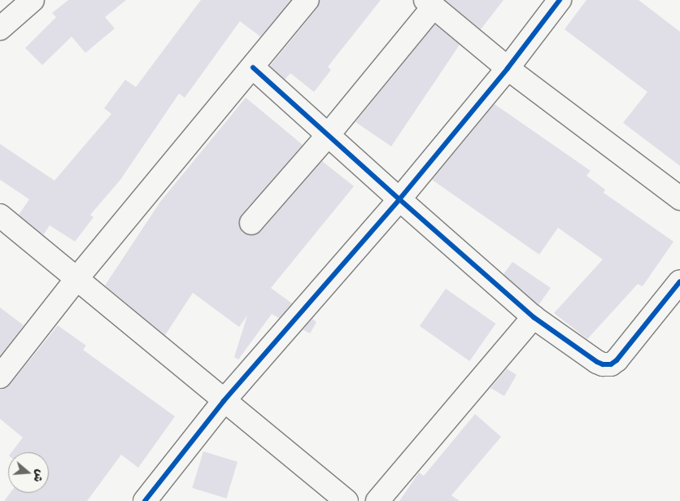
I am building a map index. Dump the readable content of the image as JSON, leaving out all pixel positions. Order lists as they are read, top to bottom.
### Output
{
  "north": "right"
}
